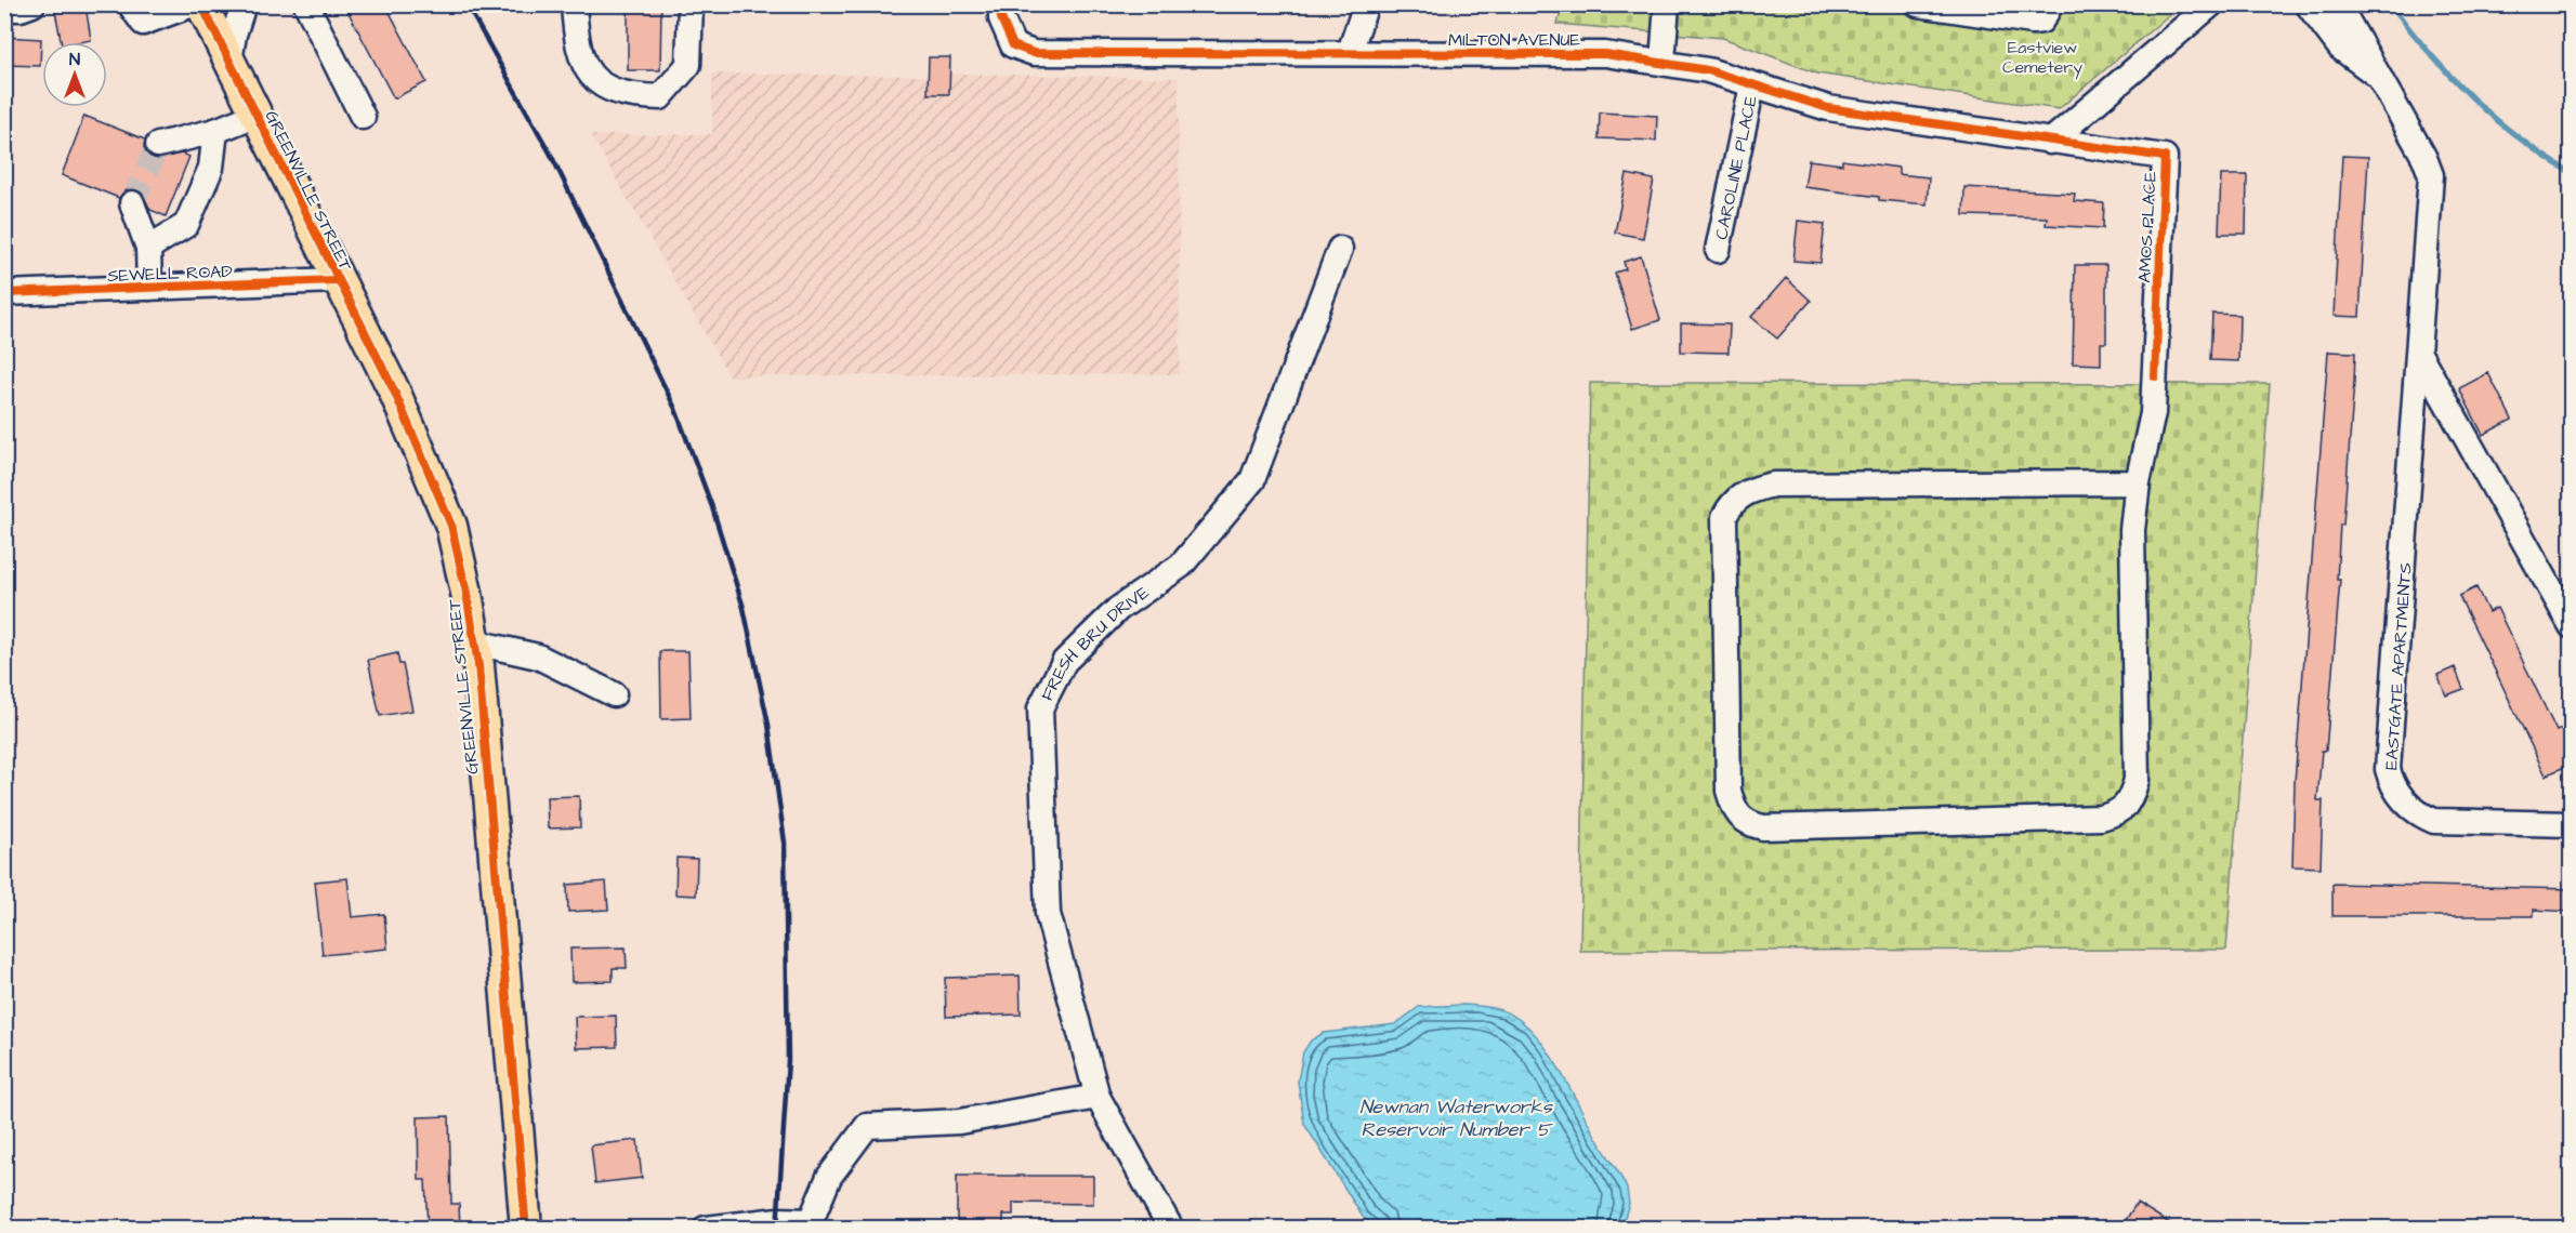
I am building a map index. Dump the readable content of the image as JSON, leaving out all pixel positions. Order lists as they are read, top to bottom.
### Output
{
  "streets": {
    "main road": ["GREENVILLE STREET"],
    "street": [
      "MILTON AVENUE",
      "CAROLINE PLACE",
      "AMOS PLACE",
      "SEWELL ROAD",
      "FRESH BRU DRIVE",
      "EASTGATE APARTMENTS"
    ]
  },
  "crossings": [
    ["MILTON AVENUE", "CAROLINE PLACE"],
    ["MILTON AVENUE", "AMOS PLACE"],
    ["GREENVILLE STREET", "SEWELL ROAD"]
  ],
  "water": ["Newnan Waterworks Reservoir Number 5"],
  "parks": ["Eastview Cemetery"],
  "north": "top"
}
